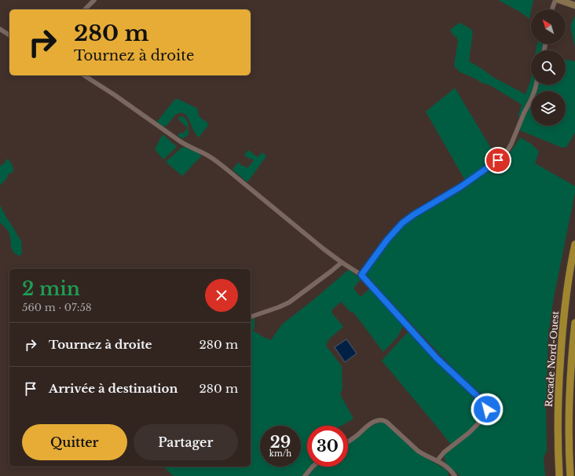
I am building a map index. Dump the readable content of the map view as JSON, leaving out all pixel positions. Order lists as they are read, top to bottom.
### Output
{
  "streets": {
    "highway": ["Rocade Nord-Ouest"]
  },
  "north": "top left",
  "page": {
    "turn": ["280 m", "Tournez à droite"],
    "heading": ["2 min", "560 m · 07:58"],
    "list": [
      {
        "name": "Tournez à droite",
        "value": "280 m"
      },
      {
        "name": "Arrivée à destination",
        "value": "280 m"
      }
    ],
    "buttons": ["Quitter", "Partager"],
    "speed": "29 km/h",
    "limit": "30"
  }
}
